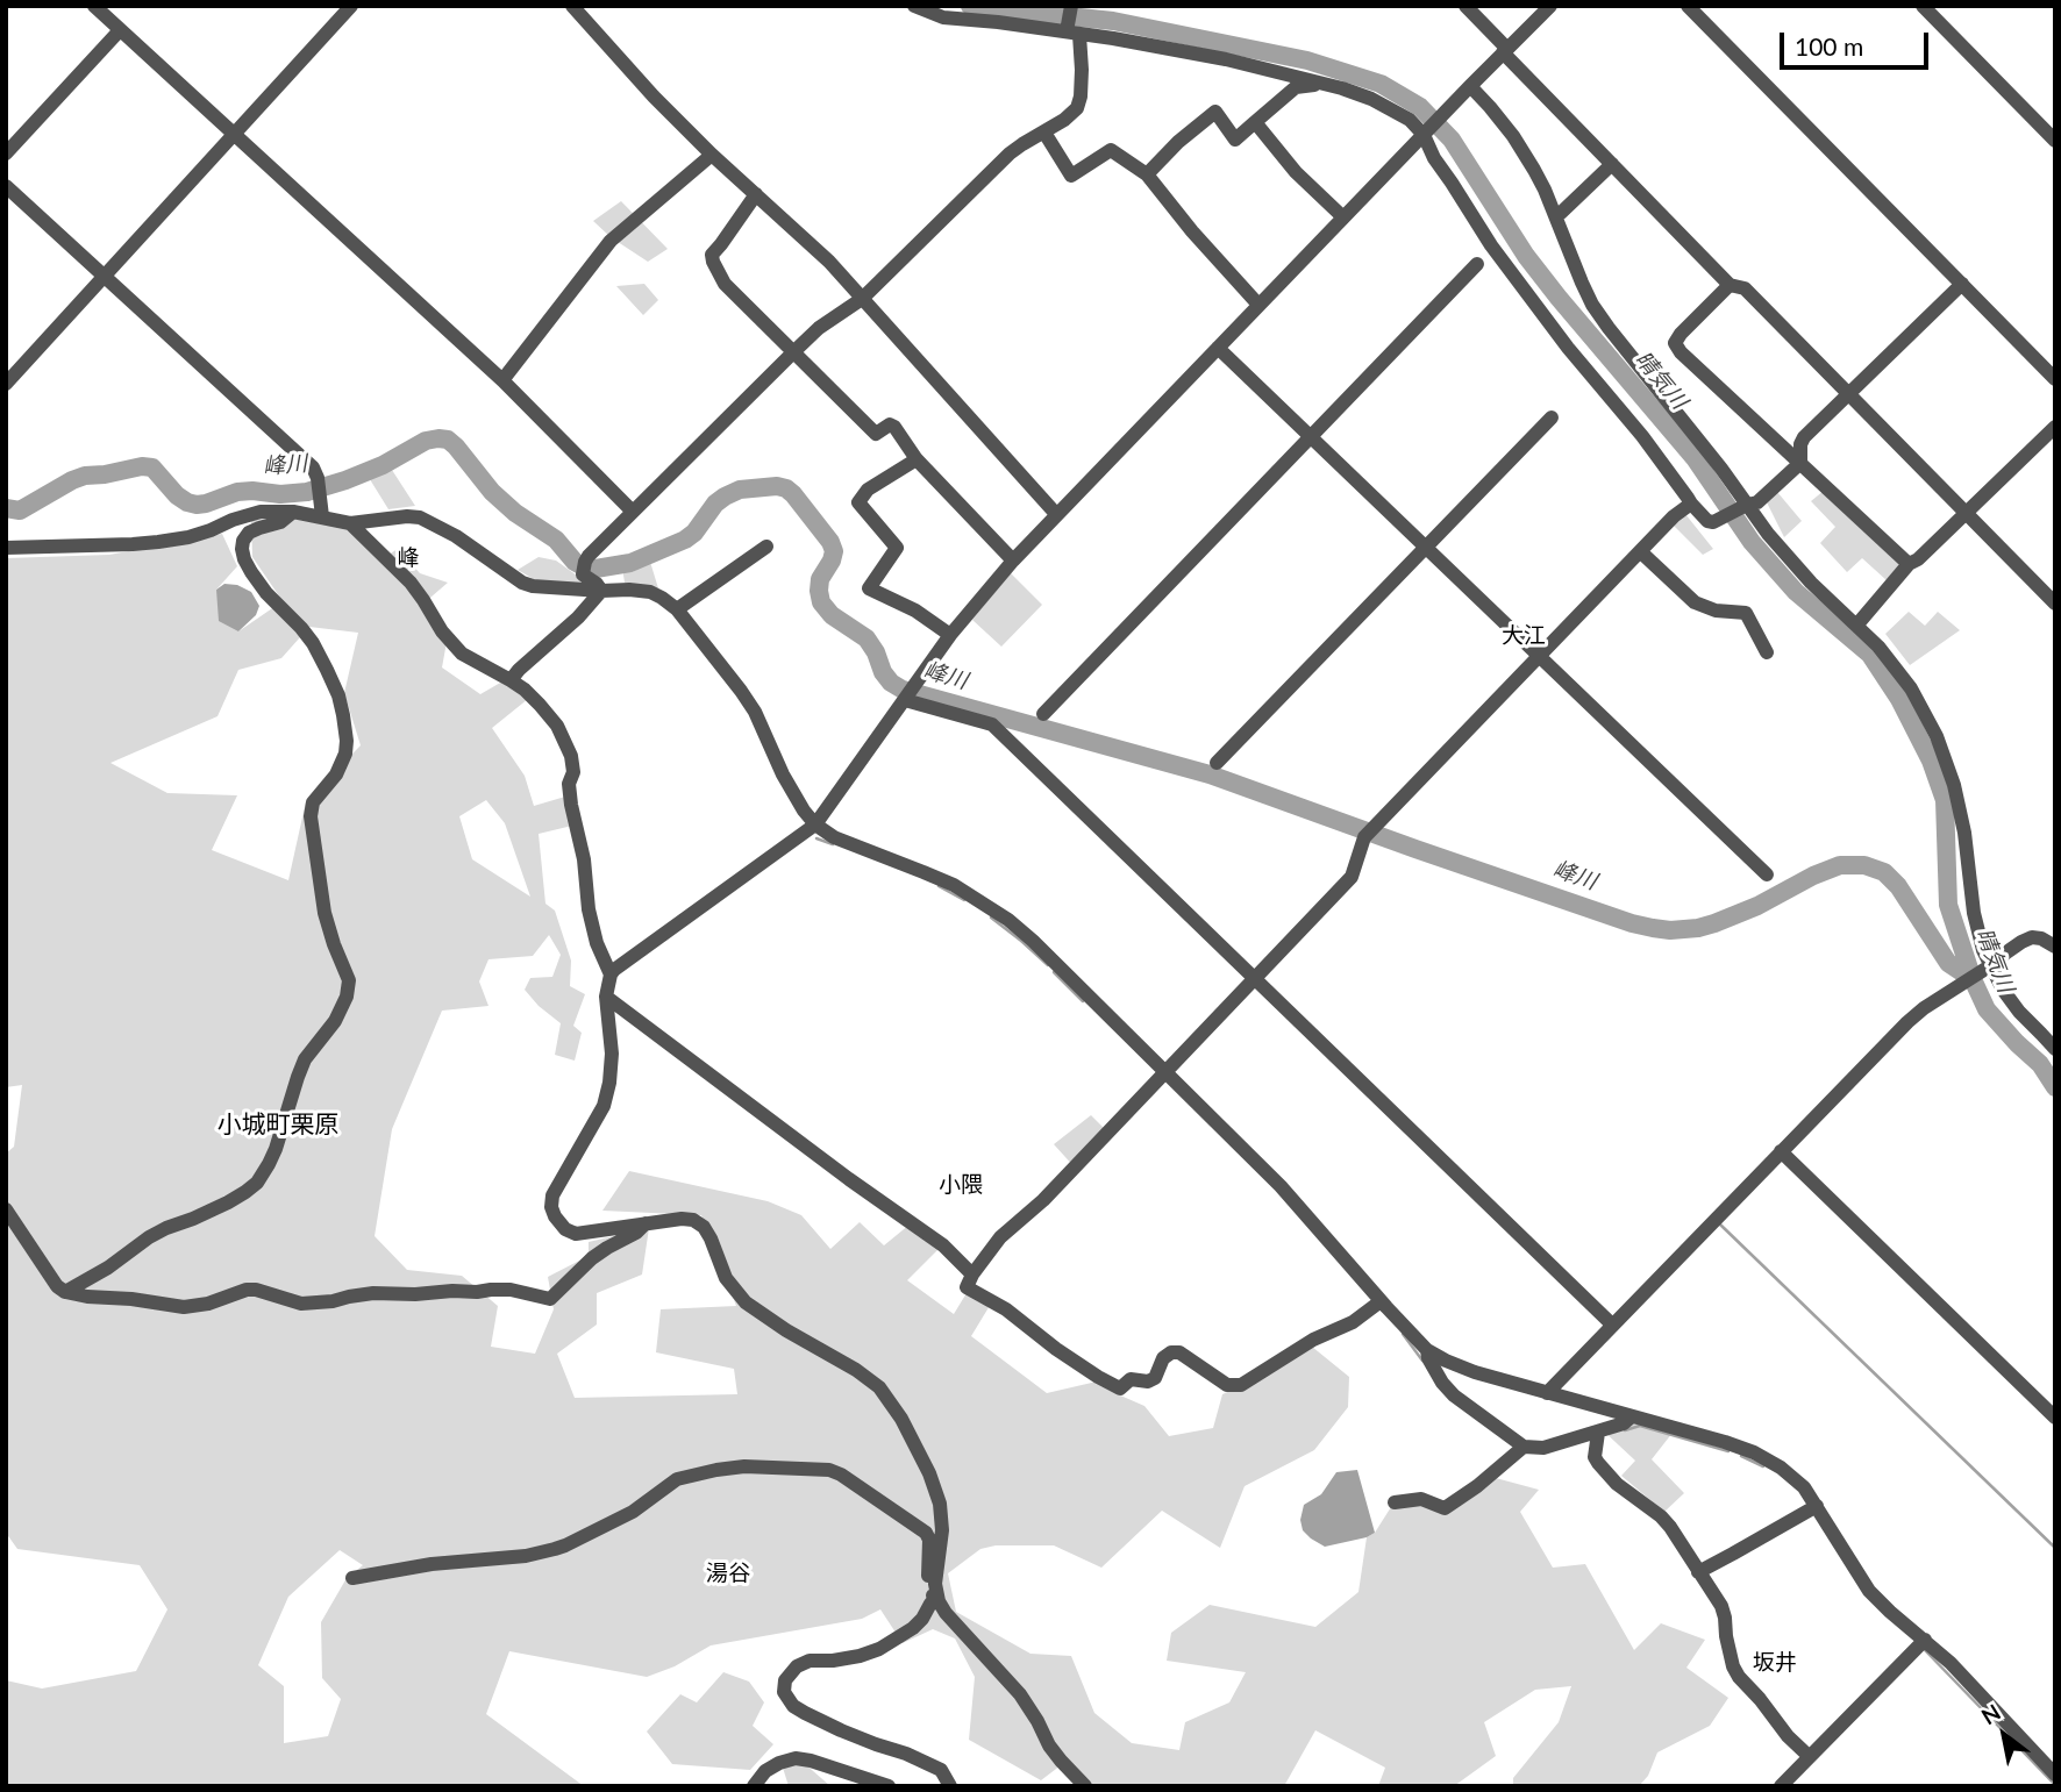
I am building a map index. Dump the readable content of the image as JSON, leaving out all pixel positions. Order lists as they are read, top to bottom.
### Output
{
  "districts": [
    "峰",
    "大江",
    "小城町栗原",
    "小隈",
    "湯谷",
    "坂井"
  ],
  "water": ["晴気川", "峰川"],
  "scale_bar": "100 m",
  "north": "top left"
}
